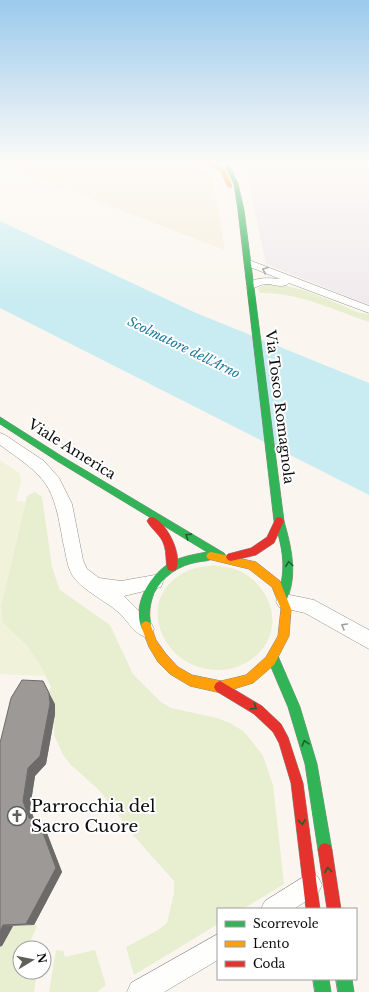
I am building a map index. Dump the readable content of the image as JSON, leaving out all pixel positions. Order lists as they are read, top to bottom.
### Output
{
  "streets": {
    "main road": ["Via Tosco Romagnola", "Viale America"]
  },
  "water": ["Scolmatore dell'Arno"],
  "places": {
    "church": ["Parrocchia del Sacro Cuore"]
  },
  "legend": ["Scorrevole", "Lento", "Coda"],
  "north": "right"
}
